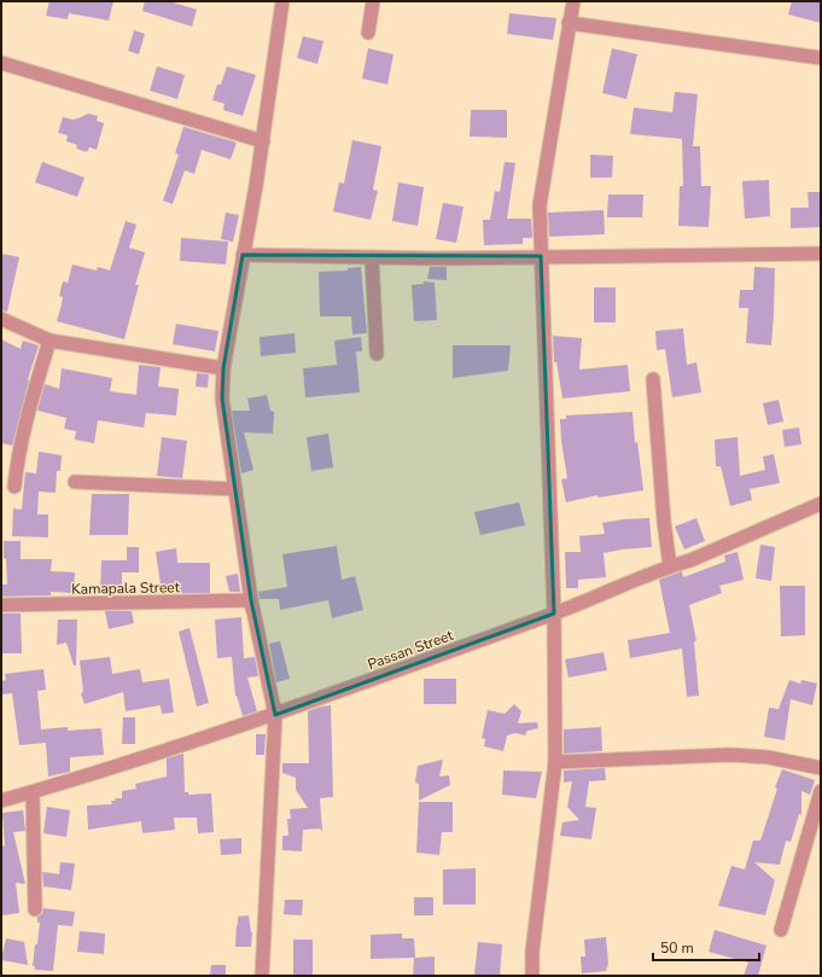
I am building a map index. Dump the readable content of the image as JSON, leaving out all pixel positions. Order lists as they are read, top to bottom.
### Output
{
  "streets": {
    "street": ["Kamapala Street", "Passan Street"]
  },
  "crossings": [
    ["Kamapala Street", "Passan Street"]
  ],
  "scale_bar": "50 m"
}
